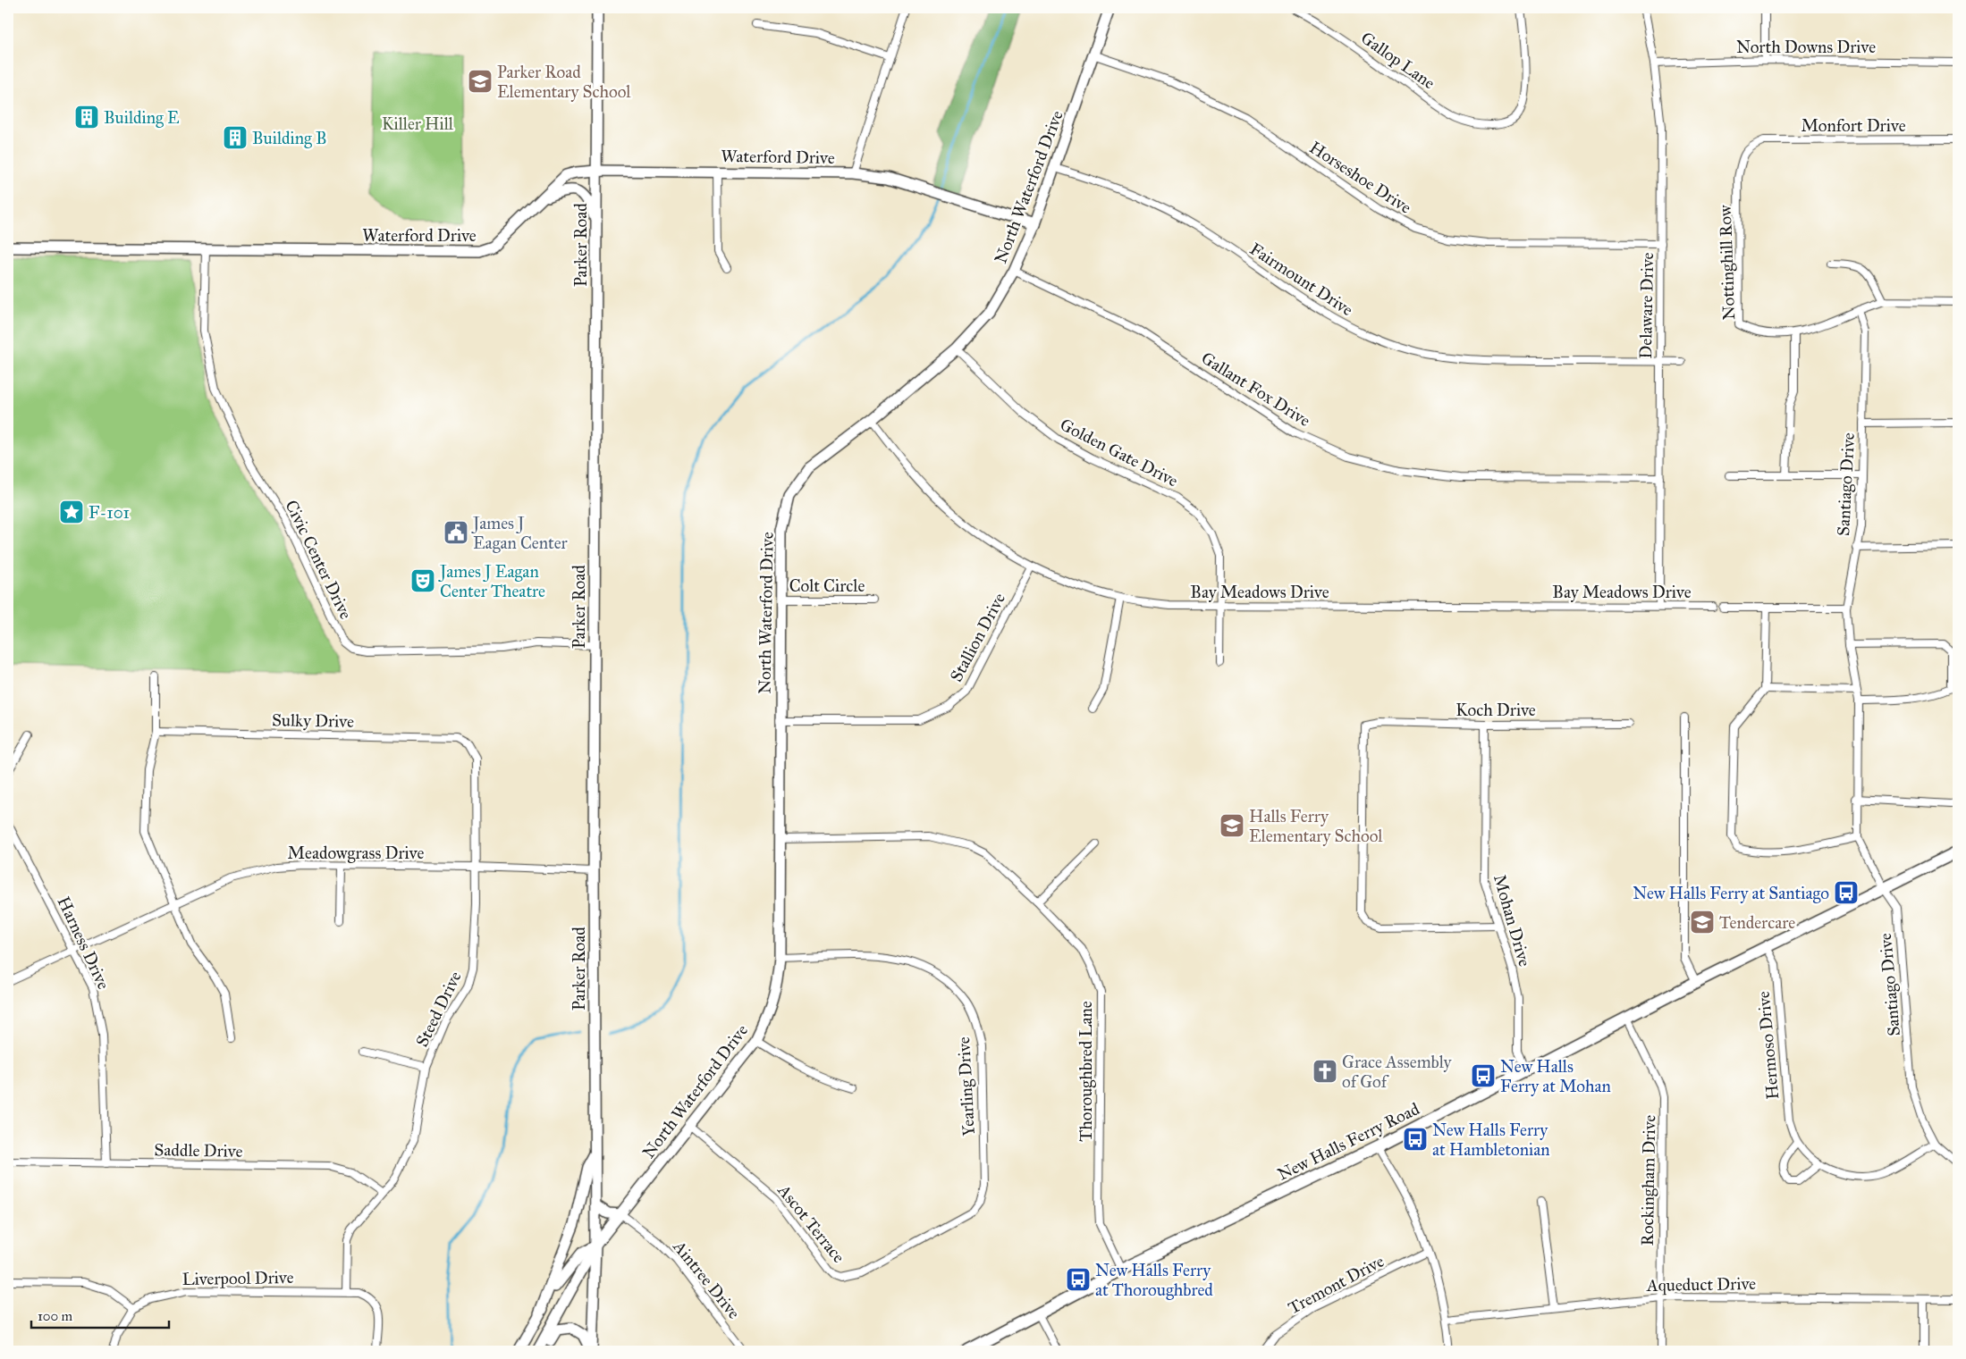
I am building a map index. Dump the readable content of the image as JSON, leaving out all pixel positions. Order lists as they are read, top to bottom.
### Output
{
  "streets": {
    "main road": ["New Halls Ferry Road"],
    "street": [
      "North Downs Drive",
      "Gallop Lane",
      "Monfort Drive",
      "Waterford Drive",
      "Horseshoe Drive",
      "North Waterford Drive",
      "Parker Road",
      "Nottinghill Row",
      "Fairmount Drive",
      "Delaware Drive",
      "Gallant Fox Drive",
      "Golden Gate Drive",
      "Santiago Drive",
      "Civic Center Drive",
      "Colt Circle",
      "Bay Meadows Drive",
      "Stallion Drive",
      "Koch Drive",
      "Sulky Drive",
      "Meadowgrass Drive",
      "Mohan Drive",
      "Harness Drive",
      "Steed Drive",
      "Hermoso Drive",
      "Thoroughbred Lane",
      "Yearling Drive",
      "Saddle Drive",
      "Rockingham Drive",
      "Ascot Terrace",
      "Liverpool Drive",
      "Aintree Drive",
      "Tremont Drive",
      "Aqueduct Drive"
    ]
  },
  "crossings": [
    ["North Downs Drive", "Delaware Drive"],
    ["Monfort Drive", "Nottinghill Row"],
    ["Waterford Drive", "North Waterford Drive"],
    ["Waterford Drive", "Parker Road"],
    ["Waterford Drive", "Civic Center Drive"],
    ["Horseshoe Drive", "North Waterford Drive"],
    ["Horseshoe Drive", "Delaware Drive"],
    ["North Waterford Drive", "Parker Road"],
    ["North Waterford Drive", "Fairmount Drive"],
    ["North Waterford Drive", "Gallant Fox Drive"],
    ["North Waterford Drive", "Golden Gate Drive"],
    ["North Waterford Drive", "Colt Circle"],
    ["North Waterford Drive", "Bay Meadows Drive"],
    ["North Waterford Drive", "Stallion Drive"],
    ["North Waterford Drive", "Thoroughbred Lane"],
    ["North Waterford Drive", "Yearling Drive"],
    ["North Waterford Drive", "Ascot Terrace"],
    ["North Waterford Drive", "Aintree Drive"],
    ["Parker Road", "Civic Center Drive"],
    ["Parker Road", "Meadowgrass Drive"],
    ["Nottinghill Row", "Santiago Drive"],
    ["Fairmount Drive", "Delaware Drive"],
    ["Delaware Drive", "Gallant Fox Drive"],
    ["Delaware Drive", "Bay Meadows Drive"],
    ["Golden Gate Drive", "Bay Meadows Drive"],
    ["Santiago Drive", "Hermoso Drive"],
    ["Santiago Drive", "New Halls Ferry Road"],
    ["Bay Meadows Drive", "Stallion Drive"],
    ["Koch Drive", "Mohan Drive"],
    ["Sulky Drive", "Steed Drive"],
    ["Meadowgrass Drive", "Harness Drive"],
    ["Meadowgrass Drive", "Steed Drive"],
    ["Mohan Drive", "New Halls Ferry Road"],
    ["Harness Drive", "Saddle Drive"],
    ["Steed Drive", "Saddle Drive"],
    ["Steed Drive", "Liverpool Drive"],
    ["Hermoso Drive", "New Halls Ferry Road"],
    ["Thoroughbred Lane", "New Halls Ferry Road"],
    ["Yearling Drive", "Ascot Terrace"],
    ["New Halls Ferry Road", "Rockingham Drive"],
    ["Rockingham Drive", "Aqueduct Drive"]
  ],
  "parks": ["Killer Hill"],
  "places": {
    "school or university": ["Parker Road Elementary School", "Halls Ferry Elementary School", "Tendercare"],
    "building": ["Building E", "Building B"],
    "place": ["F-101"],
    "public building": ["James J Eagan Center"],
    "theatre": ["James J Eagan Center Theatre"],
    "bus stop": [
      "New Halls Ferry at Santiago",
      "New Halls Ferry at Mohan",
      "New Halls Ferry at Hambletonian",
      "New Halls Ferry at Thoroughbred"
    ],
    "church": ["Grace Assembly of Gof"]
  },
  "scale_bar": "100 m"
}
